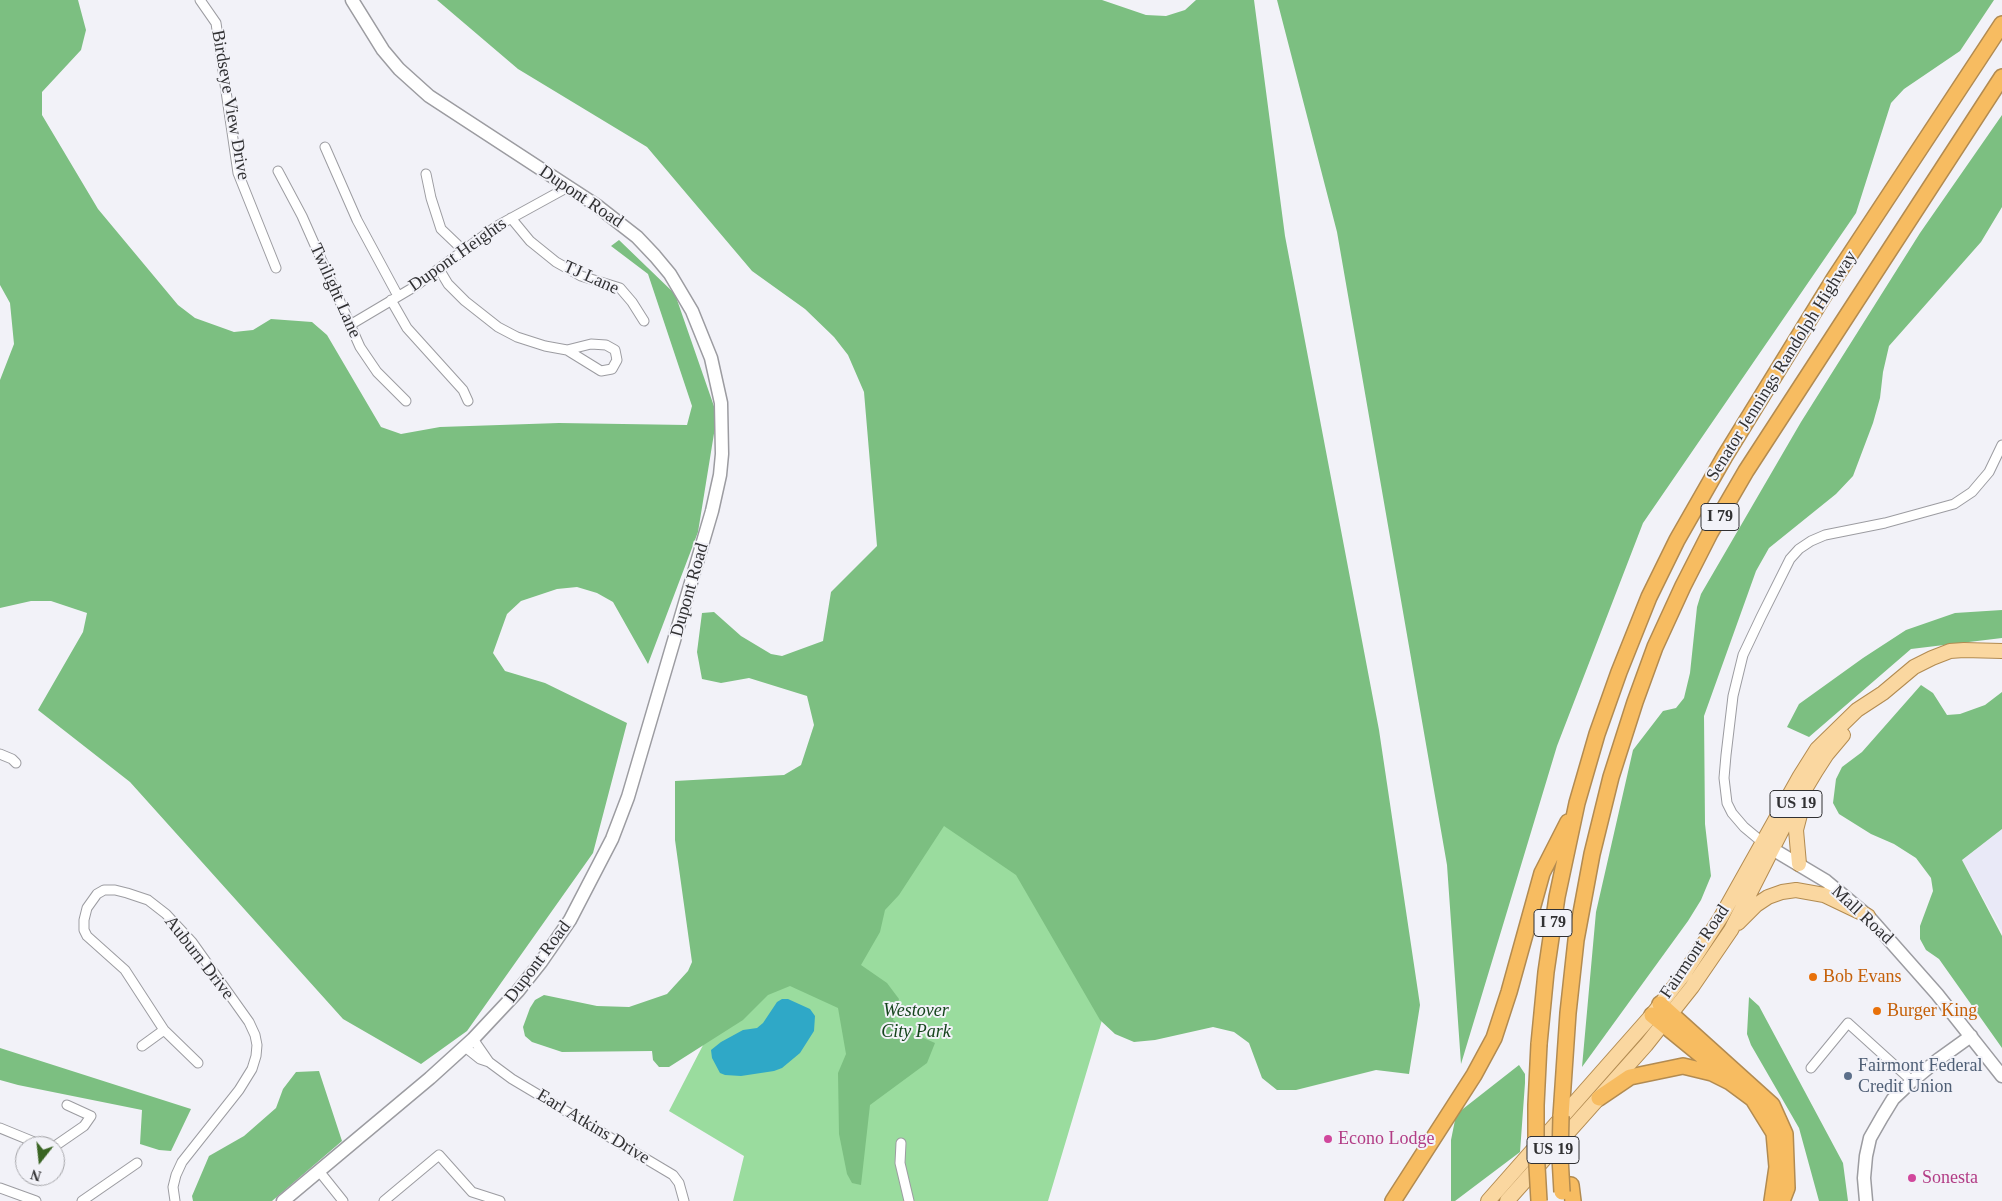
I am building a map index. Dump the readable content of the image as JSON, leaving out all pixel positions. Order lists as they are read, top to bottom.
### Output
{
  "streets": {
    "highway": ["Senator Jennings Randolph Highway", "I 79"],
    "main road": ["US 19", "Fairmont Road"],
    "street": [
      "Birdseye View Drive",
      "Dupont Road",
      "Dupont Heights",
      "TJ Lane",
      "Twilight Lane",
      "Mall Road",
      "Auburn Drive",
      "Earl Atkins Drive"
    ]
  },
  "crossings": [
    ["Dupont Road", "Dupont Heights"],
    ["Dupont Road", "Earl Atkins Drive"],
    ["Dupont Heights", "TJ Lane"],
    ["Dupont Heights", "Twilight Lane"],
    ["Mall Road", "Fairmont Road"]
  ],
  "parks": ["Westover City Park"],
  "places": [
    "Bob Evans",
    "Burger King",
    "Fairmont Federal Credit Union",
    "Econo Lodge",
    "Sonesta"
  ],
  "north": "bottom"
}
